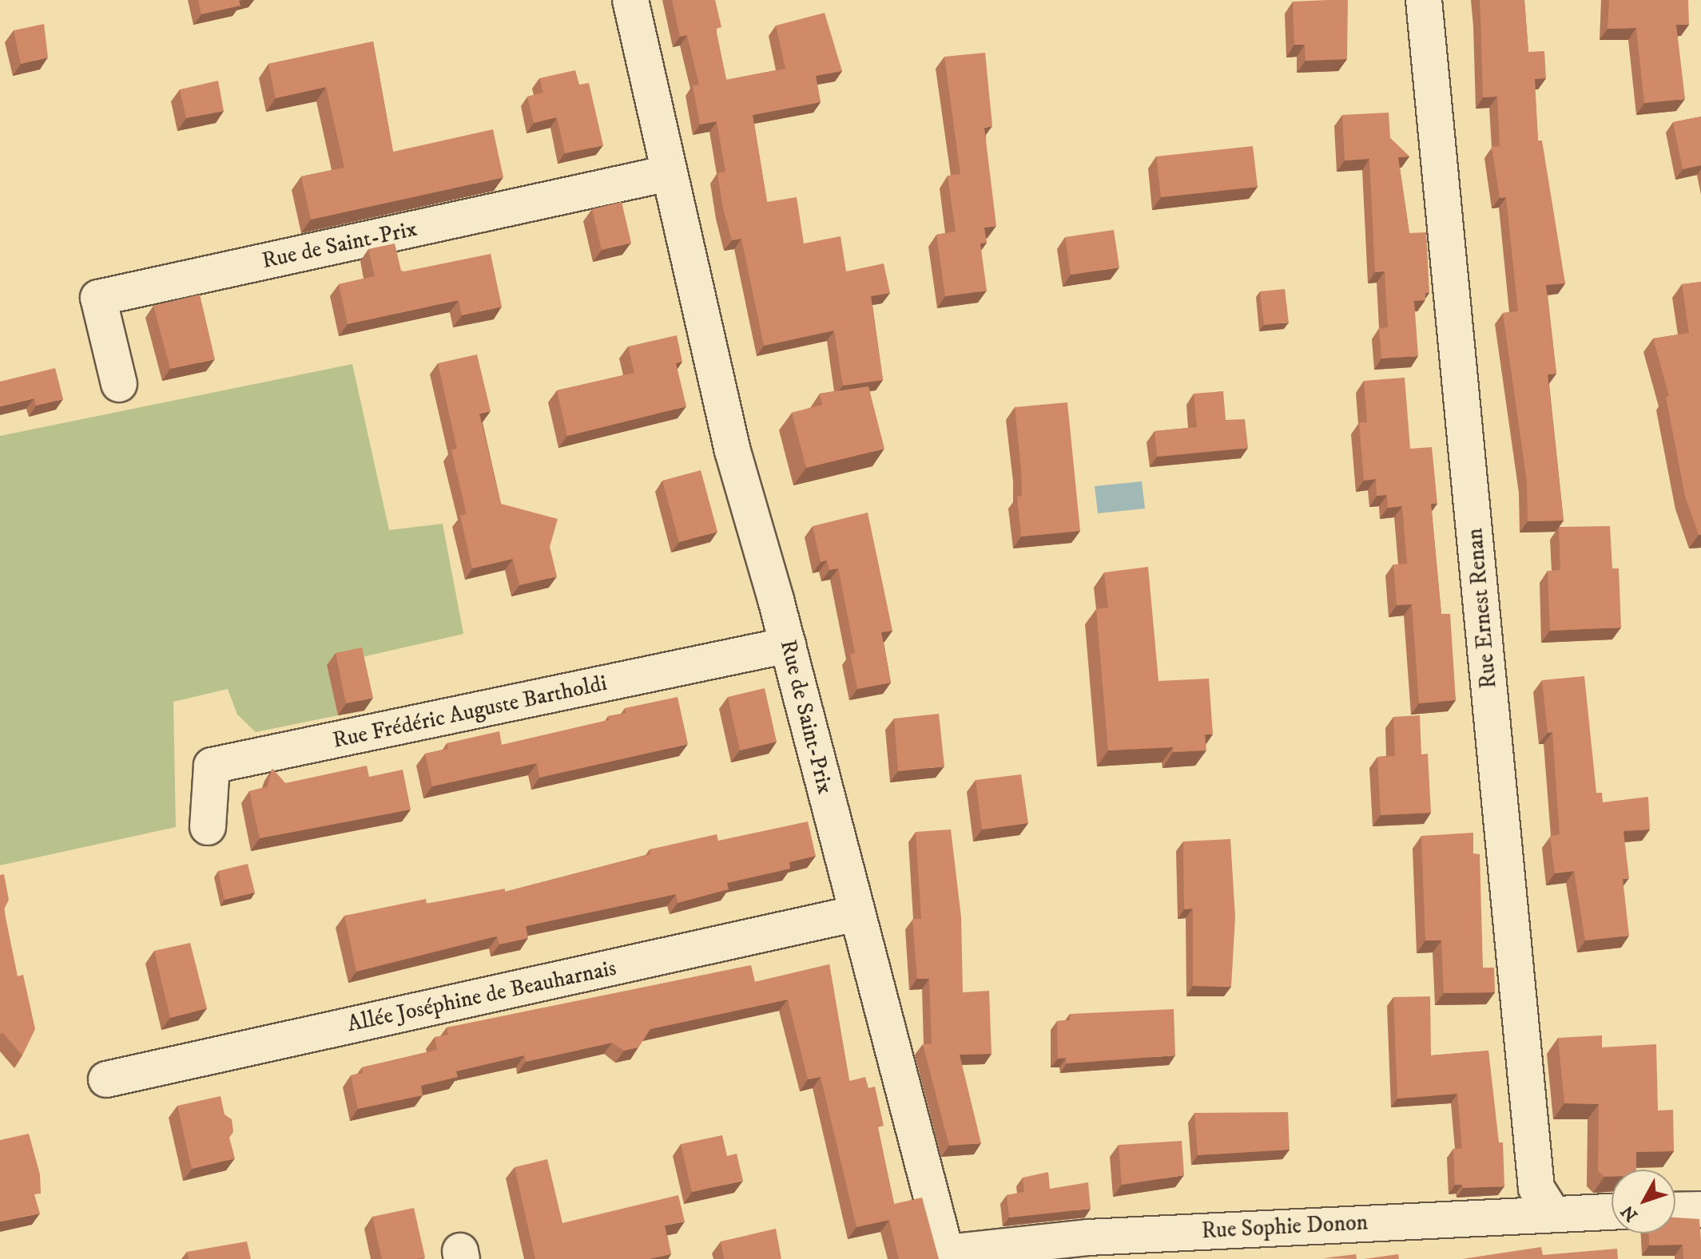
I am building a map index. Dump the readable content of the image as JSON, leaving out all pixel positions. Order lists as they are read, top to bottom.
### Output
{
  "streets": {
    "street": [
      "Rue de Saint-Prix",
      "Rue Ernest Renan",
      "Rue Frédéric Auguste Bartholdi",
      "Allée Joséphine de Beauharnais",
      "Rue Sophie Donon"
    ]
  },
  "crossings": [
    ["Rue de Saint-Prix", "Rue Frédéric Auguste Bartholdi"],
    ["Rue de Saint-Prix", "Allée Joséphine de Beauharnais"],
    ["Rue de Saint-Prix", "Rue Sophie Donon"],
    ["Rue Ernest Renan", "Rue Sophie Donon"]
  ],
  "north": "bottom left"
}
